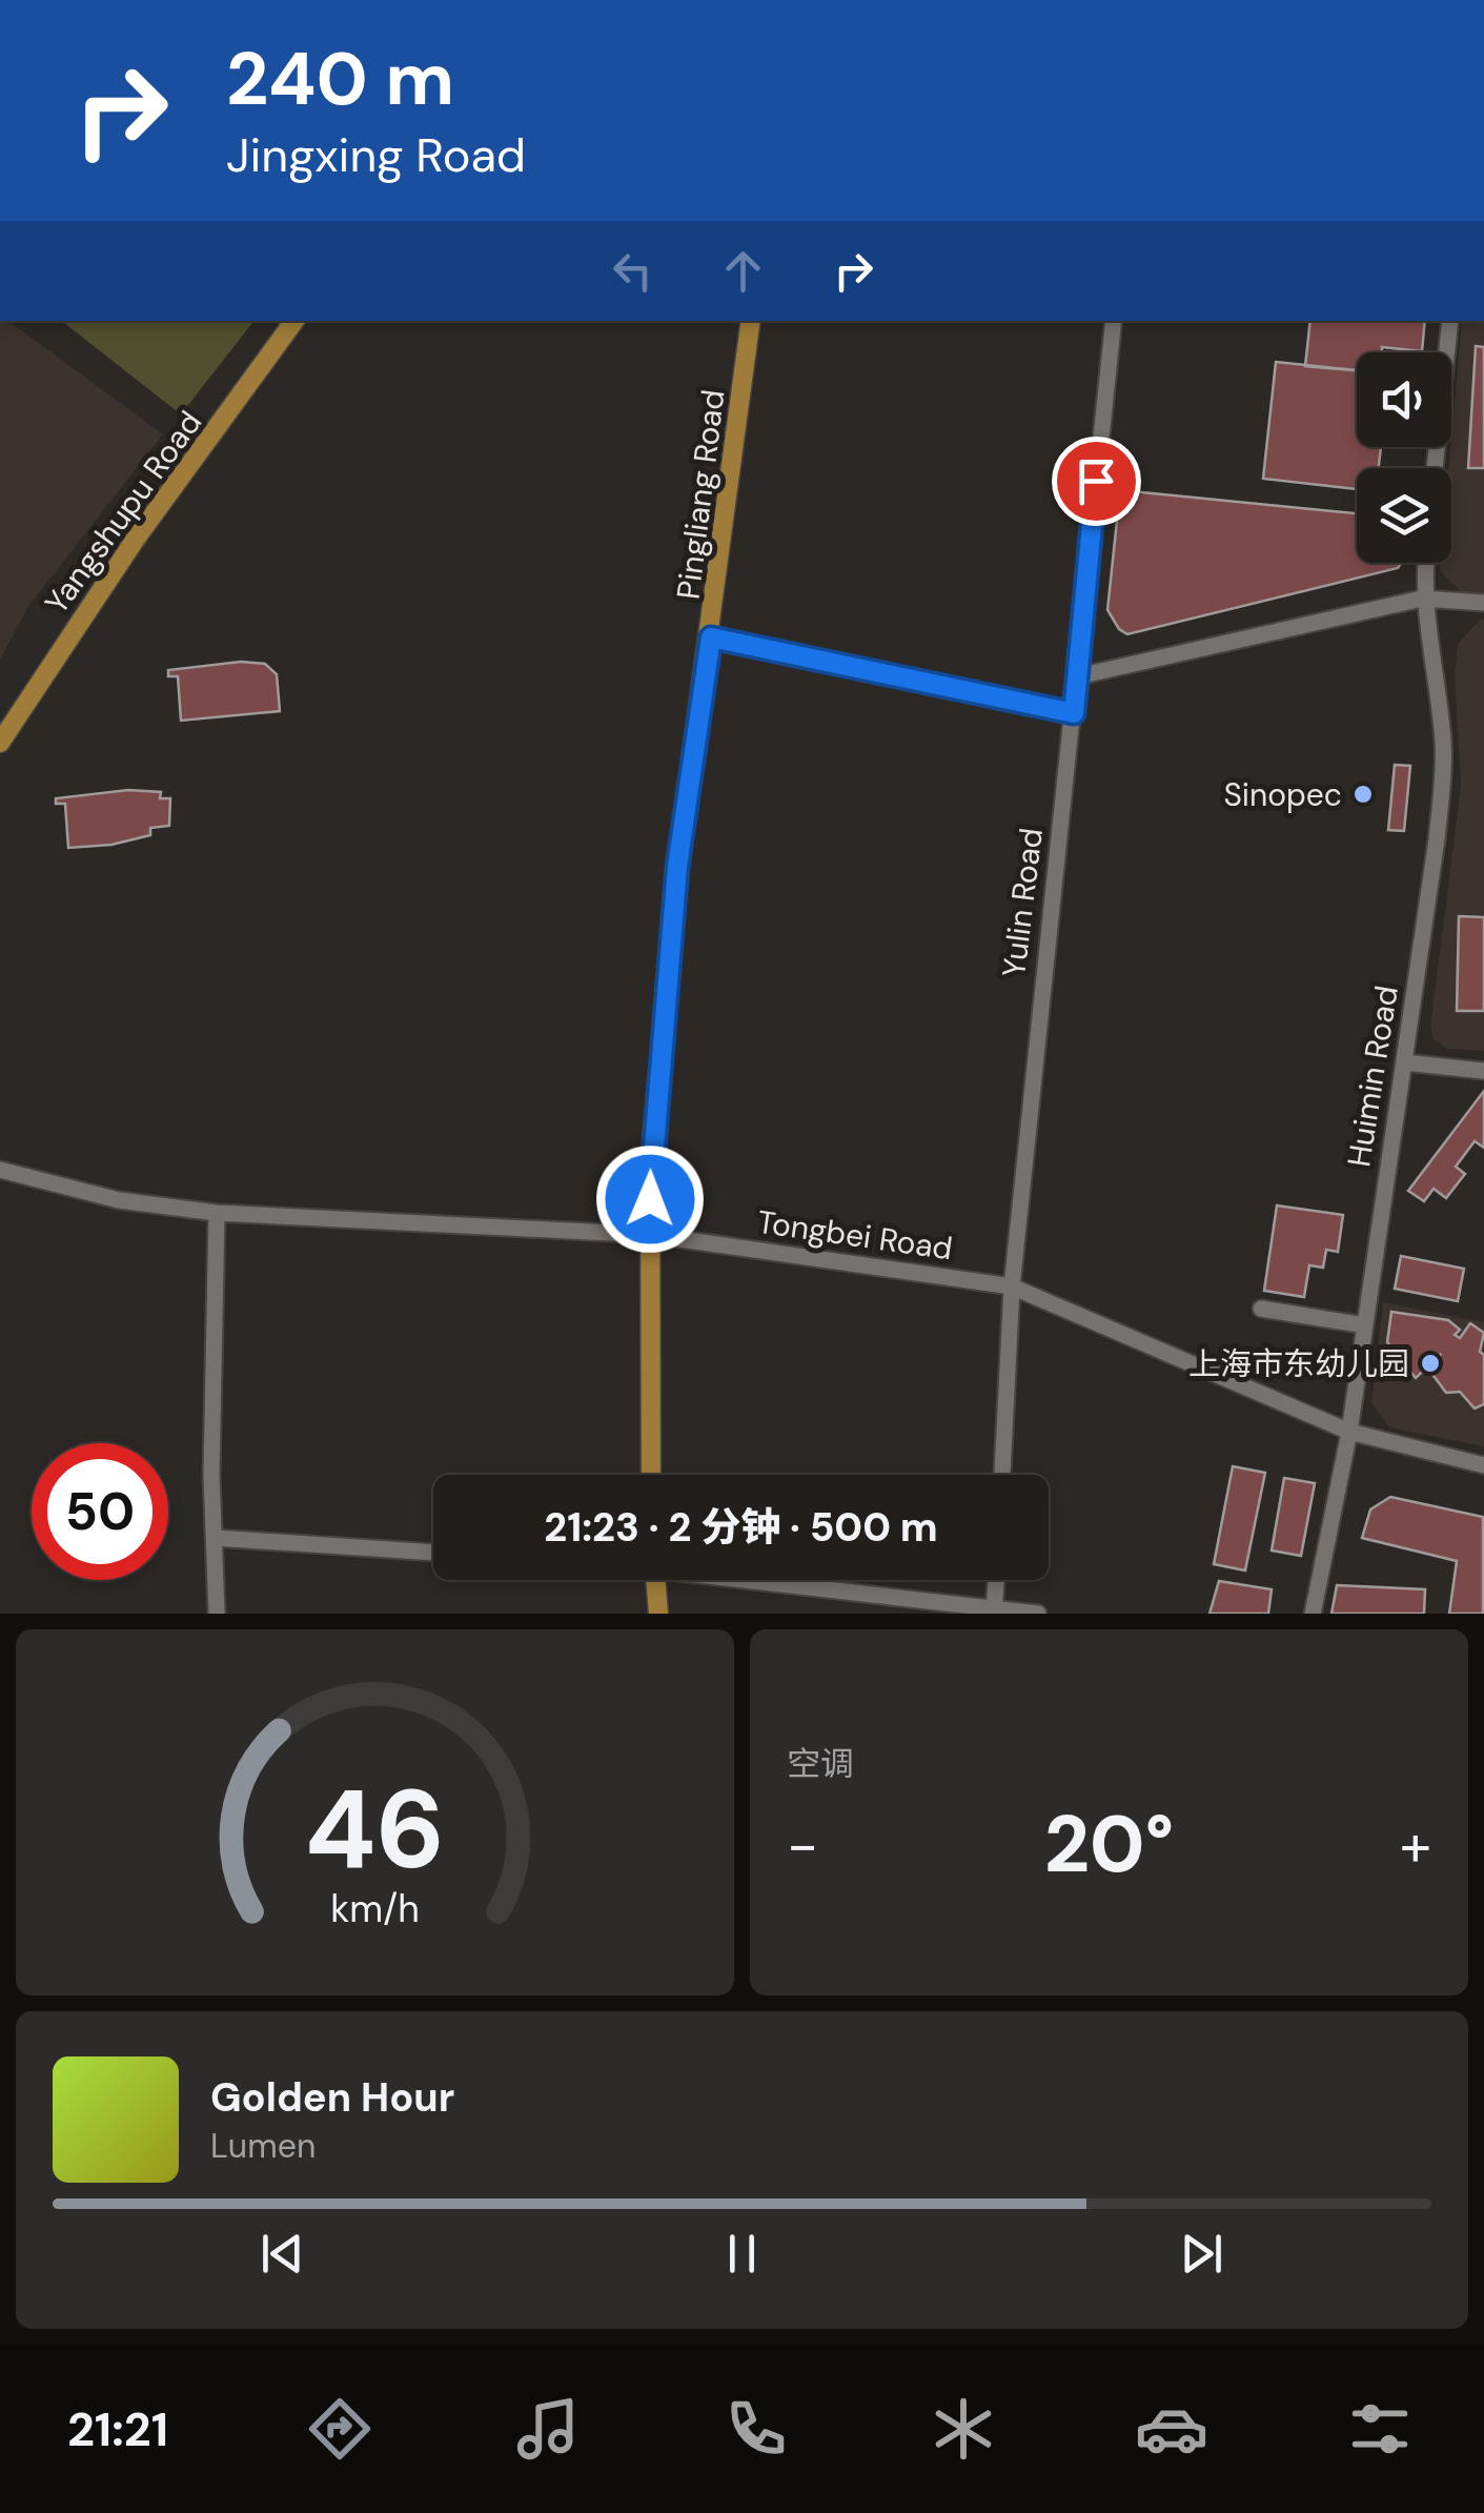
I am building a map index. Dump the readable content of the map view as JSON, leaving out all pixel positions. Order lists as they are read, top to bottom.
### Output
{
  "streets": {
    "main road": ["Pingliang Road", "Yangshupu Road"],
    "street": ["Yulin Road", "Huimin Road", "Tongbei Road"]
  },
  "crossings": [
    ["Pingliang Road", "Tongbei Road"],
    ["Yulin Road", "Tongbei Road"],
    ["Huimin Road", "Tongbei Road"]
  ],
  "places": ["Sinopec", "上海市东幼儿园"],
  "page": {
    "turn": ["240 m", "Jingxing Road"],
    "limit": "50",
    "trip": "21:23 · 2 分钟 · 500 m",
    "tile": "空调",
    "heat": ["−", "20°", "+"],
    "song": ["Golden Hour", "Lumen"],
    "tabs": "21:21",
    "gauge": ["46", "km/h"]
  }
}
